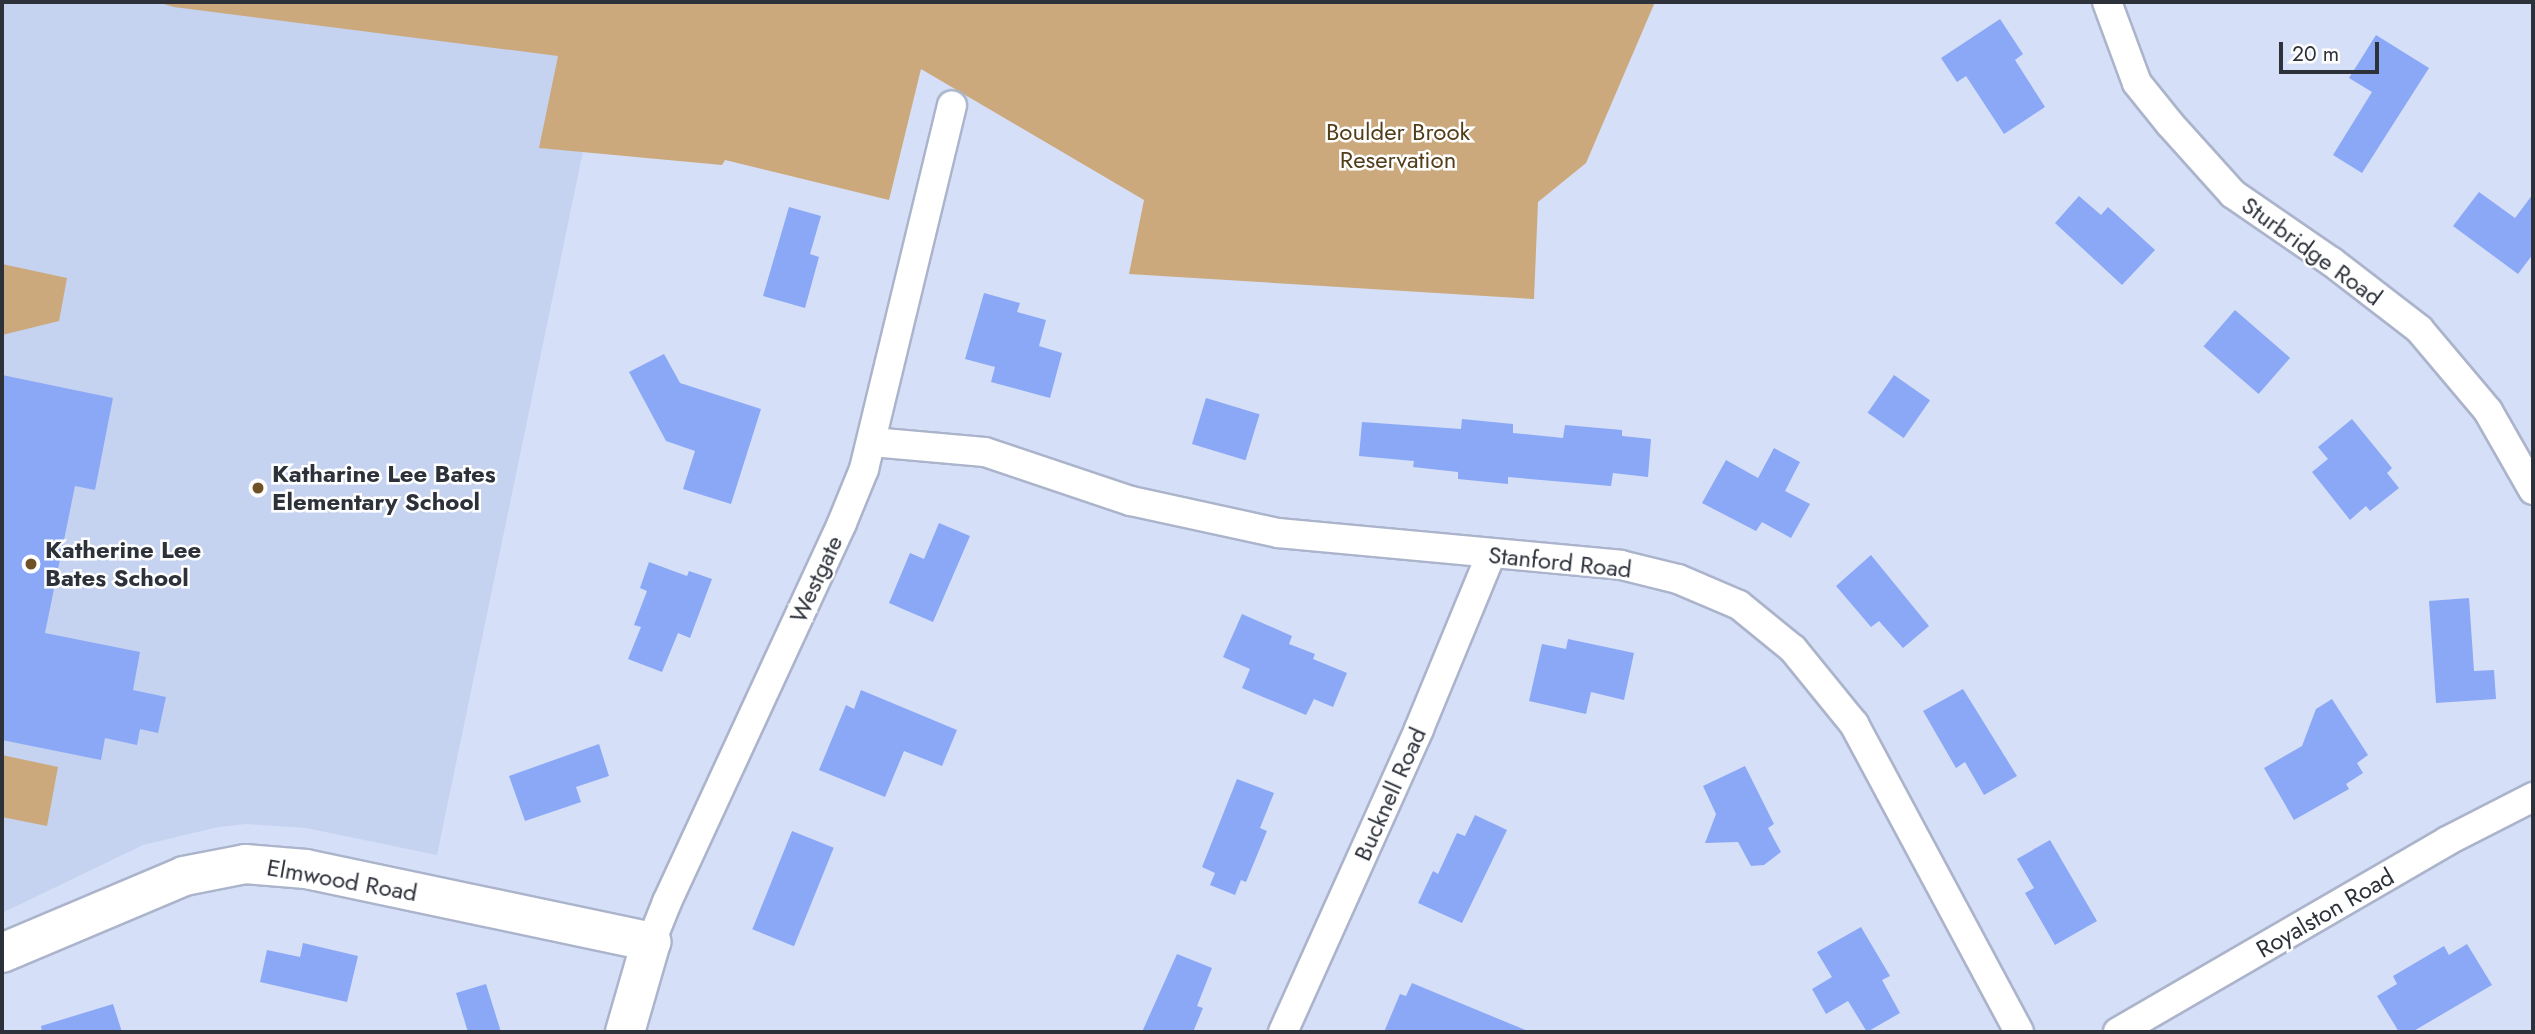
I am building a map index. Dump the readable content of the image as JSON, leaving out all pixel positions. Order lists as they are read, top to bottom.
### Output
{
  "streets": {
    "street": [
      "Sturbridge Road",
      "Stanford Road",
      "Westgate",
      "Bucknell Road",
      "Elmwood Road",
      "Royalston Road"
    ]
  },
  "crossings": [
    ["Stanford Road", "Westgate"],
    ["Stanford Road", "Bucknell Road"],
    ["Westgate", "Elmwood Road"]
  ],
  "parks": ["Boulder Brook Reservation"],
  "places": ["Katharine Lee Bates Elementary School", "Katherine Lee Bates School"],
  "scale_bar": "20 m"
}
